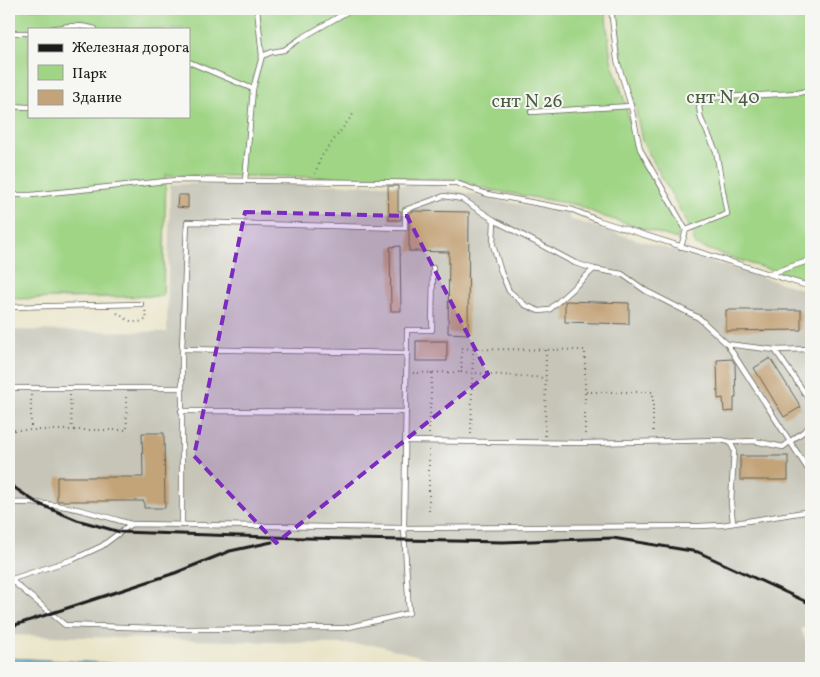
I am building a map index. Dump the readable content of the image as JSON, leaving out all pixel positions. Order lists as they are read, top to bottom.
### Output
{
  "parks": ["снт N 40", "снт N 26"],
  "legend": ["Железная дорога", "Парк", "Здание"]
}
